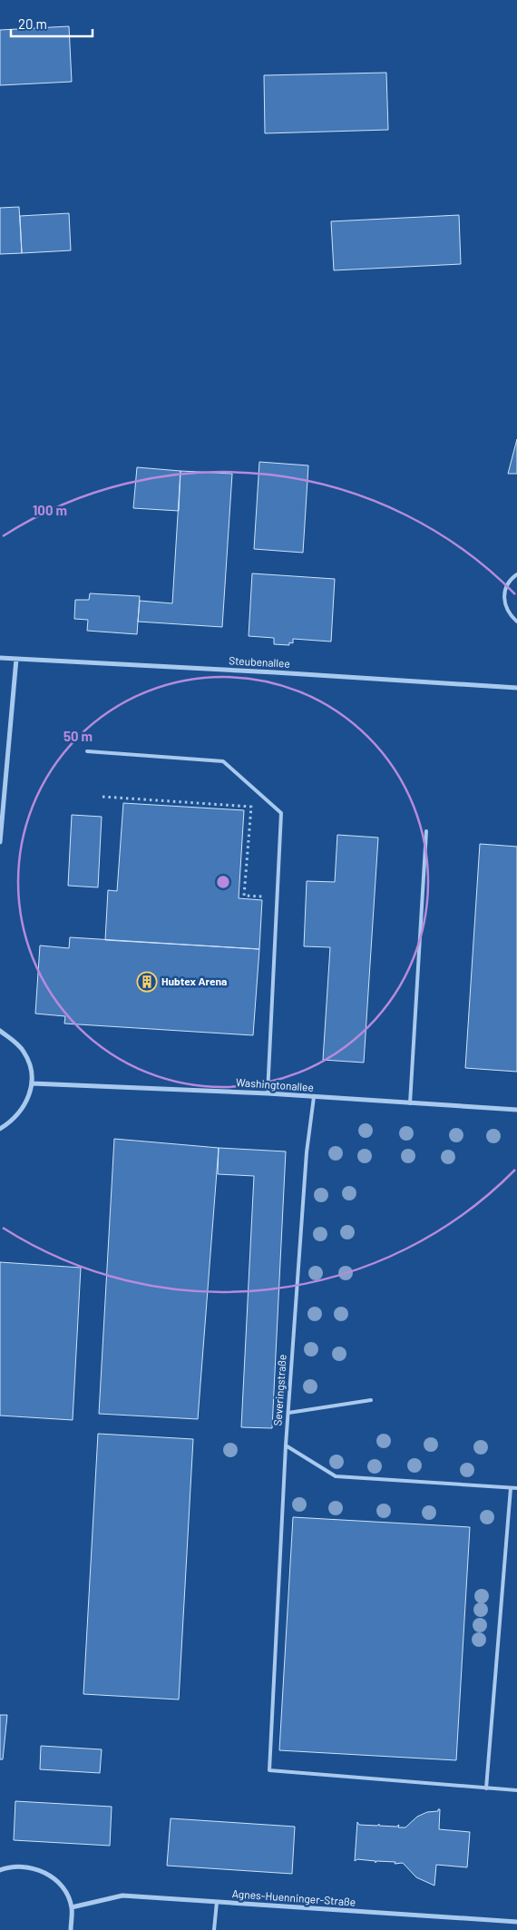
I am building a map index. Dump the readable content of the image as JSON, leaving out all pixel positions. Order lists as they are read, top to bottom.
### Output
{
  "streets": {
    "street": ["Steubenallee", "Washingtonallee", "Agnes-Huenninger-Straße"],
    "lane": ["Severingstraße"]
  },
  "crossings": [
    ["Washingtonallee", "Severingstraße"]
  ],
  "places": {
    "building": ["Hubtex Arena"]
  },
  "scale_bar": "20 m",
  "rings": ["100 m", "50 m"]
}
